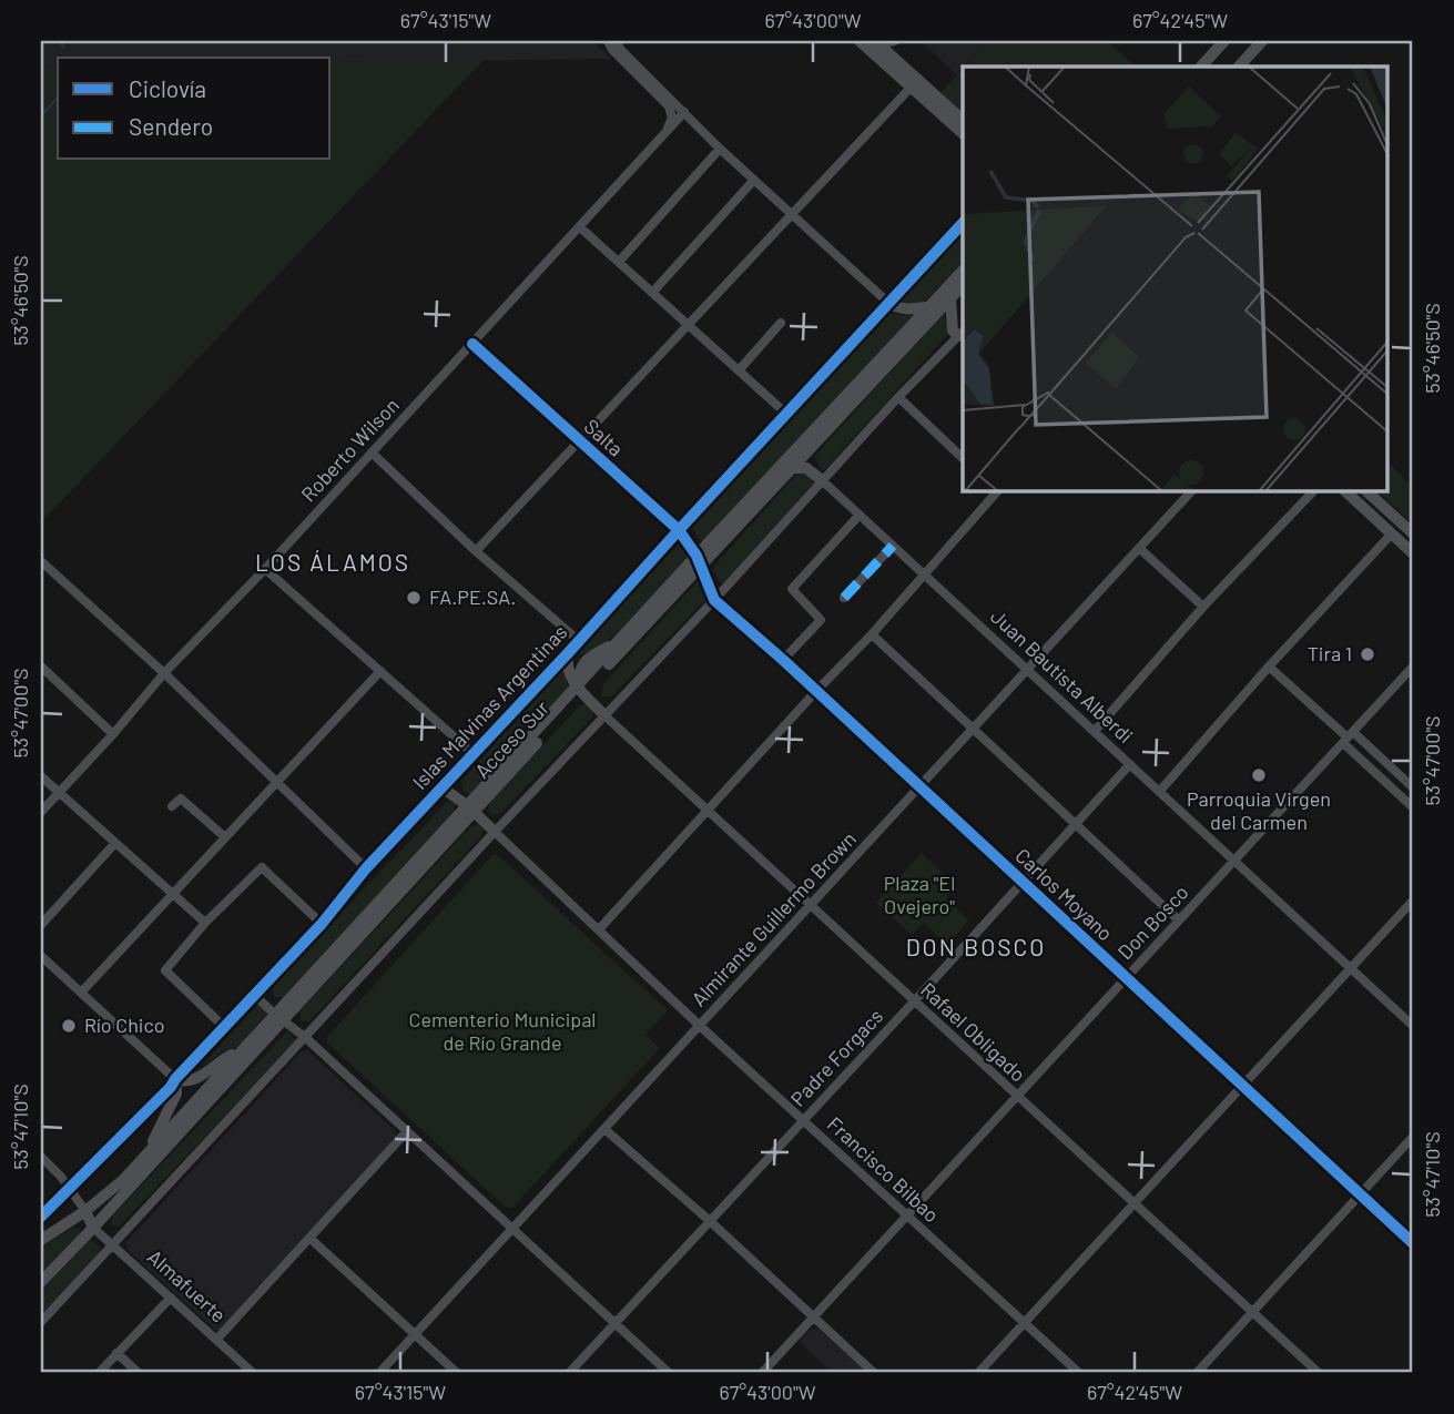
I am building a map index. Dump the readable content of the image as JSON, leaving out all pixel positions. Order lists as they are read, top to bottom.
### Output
{
  "streets": {
    "main road": ["Acceso Sur"],
    "street": [
      "Salta",
      "Roberto Wilson",
      "Juan Bautista Alberdi",
      "Islas Malvinas Argentinas",
      "Carlos Moyano",
      "Almirante Guillermo Brown",
      "Don Bosco",
      "Rafael Obligado",
      "Padre Forgacs",
      "Francisco Bilbao",
      "Almafuerte"
    ]
  },
  "crossings": [
    ["Salta", "Roberto Wilson"],
    ["Salta", "Islas Malvinas Argentinas"],
    ["Salta", "Acceso Sur"],
    ["Salta", "Carlos Moyano"],
    ["Juan Bautista Alberdi", "Almirante Guillermo Brown"],
    ["Juan Bautista Alberdi", "Don Bosco"],
    ["Juan Bautista Alberdi", "Padre Forgacs"],
    ["Acceso Sur", "Carlos Moyano"],
    ["Acceso Sur", "Almafuerte"],
    ["Carlos Moyano", "Almirante Guillermo Brown"],
    ["Carlos Moyano", "Don Bosco"],
    ["Carlos Moyano", "Padre Forgacs"],
    ["Almirante Guillermo Brown", "Rafael Obligado"],
    ["Almirante Guillermo Brown", "Francisco Bilbao"],
    ["Don Bosco", "Rafael Obligado"],
    ["Don Bosco", "Francisco Bilbao"],
    ["Rafael Obligado", "Padre Forgacs"],
    ["Padre Forgacs", "Francisco Bilbao"]
  ],
  "districts": ["LOS ÁLAMOS", "DON BOSCO"],
  "parks": ["Plaza \"El Ovejero\"", "Cementerio Municipal de Río Grande"],
  "places": [
    "FA.PE.SA.",
    "Tira 1",
    "Parroquia Virgen del Carmen",
    "Río Chico"
  ],
  "legend": ["Ciclovía", "Sendero"],
  "coordinates": [
    "67°43'15\"W",
    "67°43'00\"W",
    "67°42'45\"W",
    "53°46'50\"S",
    "53°47'00\"S",
    "53°47'10\"S"
  ]
}
